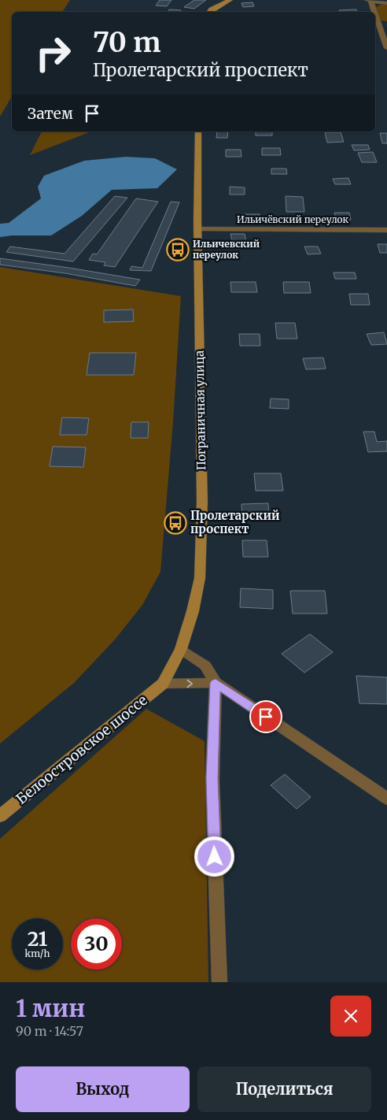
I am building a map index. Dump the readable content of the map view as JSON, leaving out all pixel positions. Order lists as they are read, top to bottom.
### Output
{
  "streets": {
    "main road": ["Пограничная улица", "Белоостровское шоссе"],
    "street": ["Ильичёвский переулок"]
  },
  "crossings": [
    ["Ильичёвский переулок", "Пограничная улица"],
    ["Пограничная улица", "Белоостровское шоссе"]
  ],
  "places": {
    "bus stop": ["Ильичевский переулок", "Пролетарский проспект"]
  },
  "page": {
    "turn": ["70 m", "Пролетарский проспект"],
    "then": "Затем",
    "speed": "21 km/h",
    "limit": "30",
    "heading": ["1 мин", "90 m · 14:57"],
    "buttons": ["Выход", "Поделиться"]
  }
}
